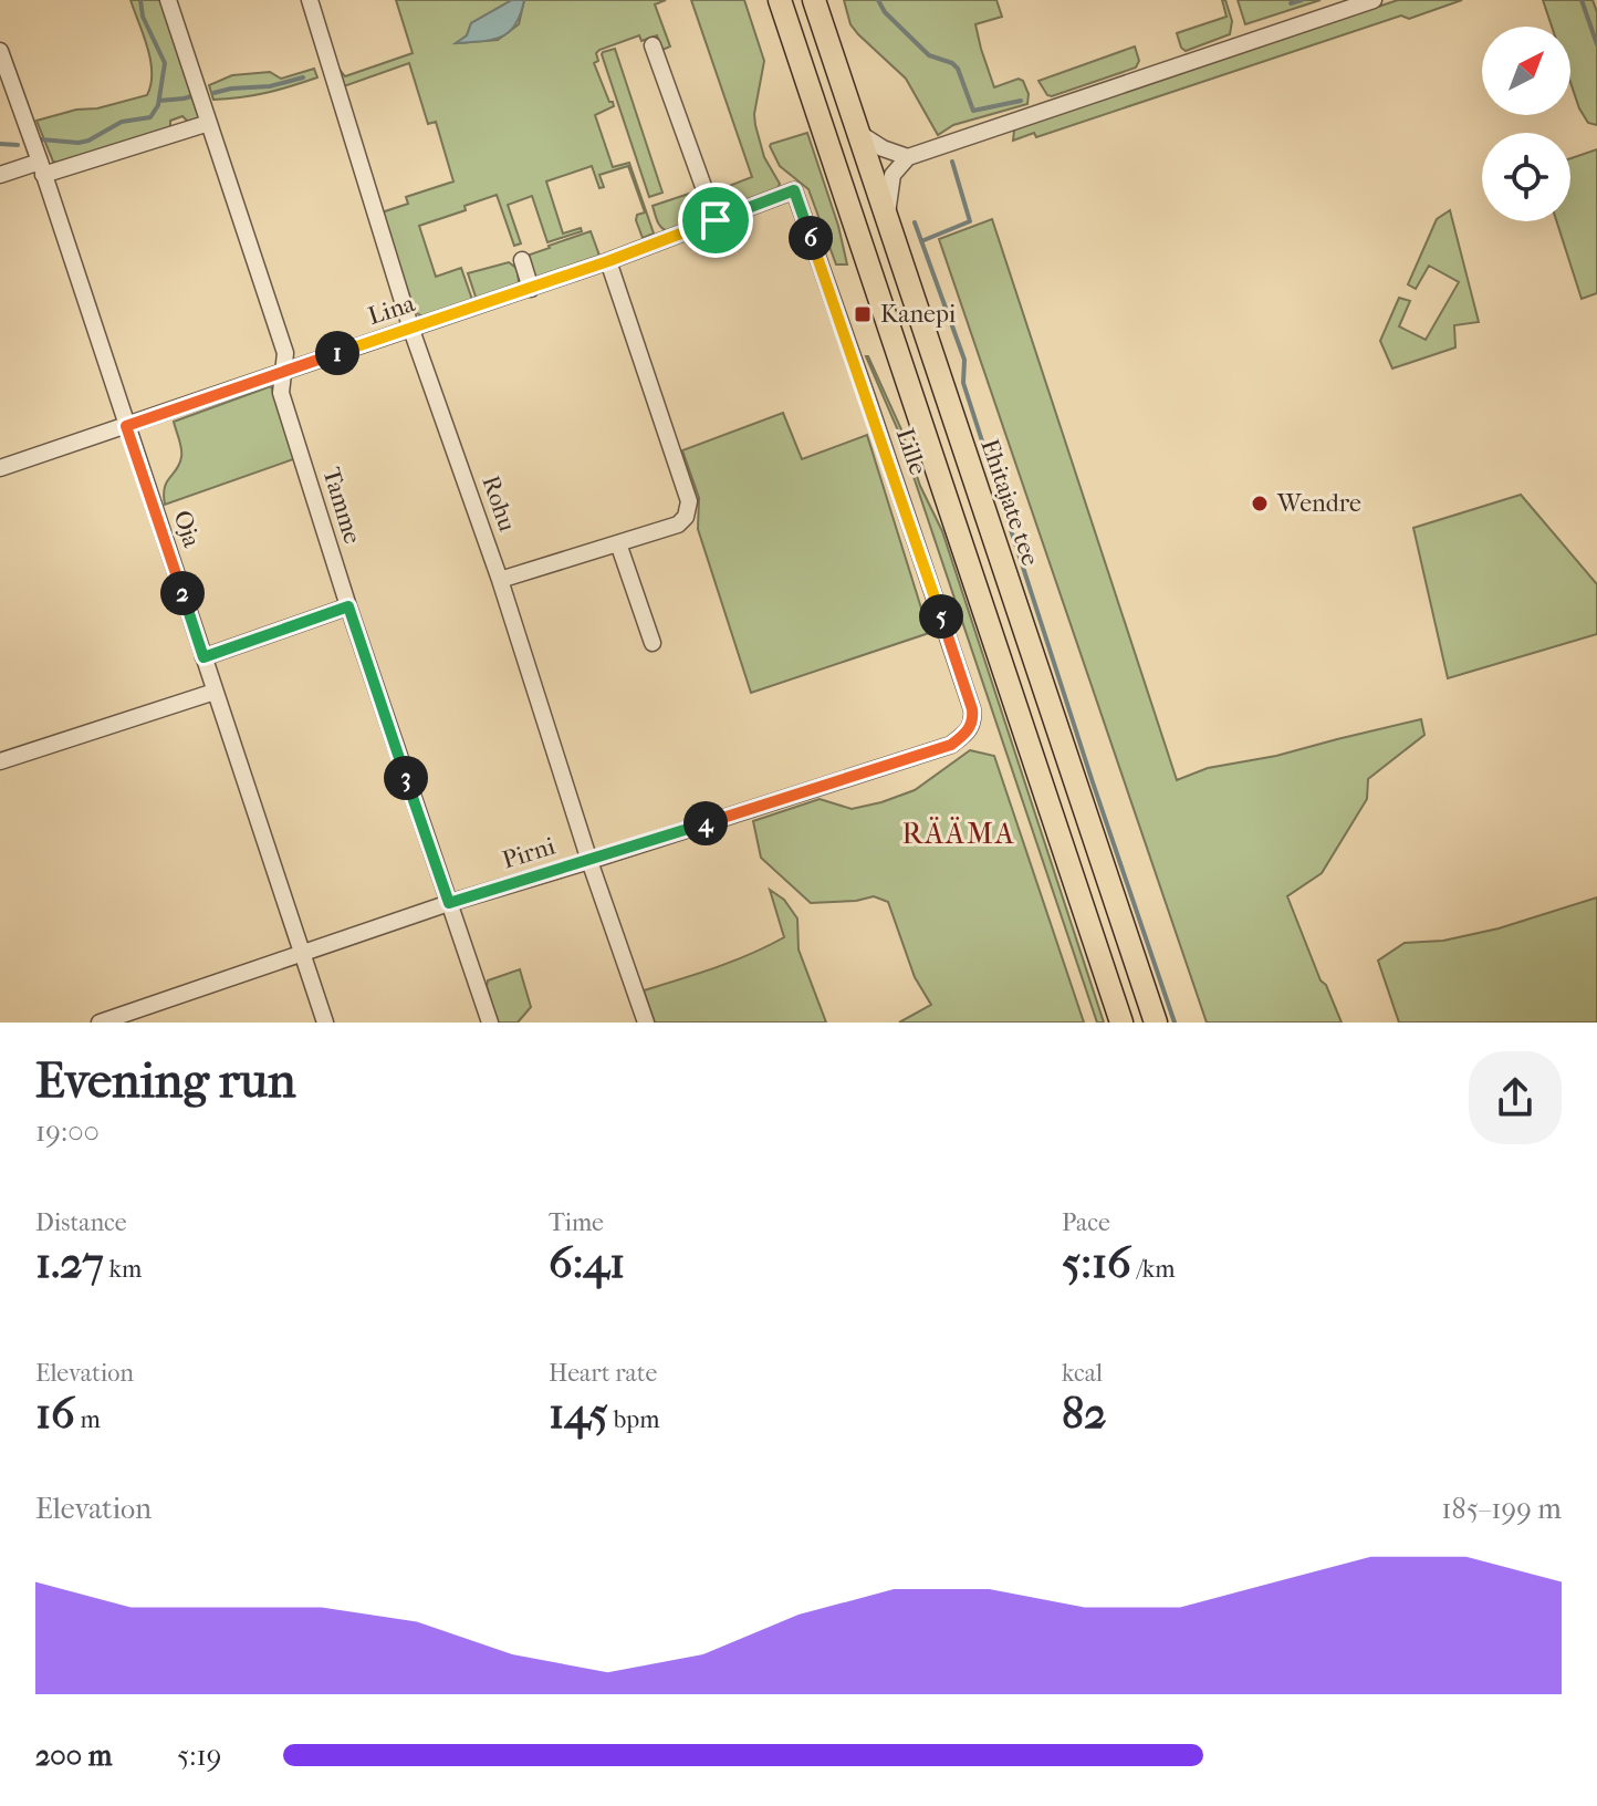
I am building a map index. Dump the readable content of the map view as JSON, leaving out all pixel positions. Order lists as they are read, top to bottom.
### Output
{
  "streets": {
    "highway": ["Ehitajate tee"],
    "street": [
      "Lina",
      "Lille",
      "Rohu",
      "Tamme",
      "Oja",
      "Pirni"
    ]
  },
  "crossings": [
    ["Lina", "Lille"],
    ["Lina", "Rohu"],
    ["Lina", "Tamme"],
    ["Lina", "Oja"],
    ["Lille", "Pirni"],
    ["Rohu", "Pirni"],
    ["Tamme", "Pirni"],
    ["Oja", "Pirni"]
  ],
  "districts": ["RÄÄMA"],
  "places": {
    "transit": ["Kanepi"],
    "other": ["Wendre"]
  },
  "north": "top right",
  "page": {
    "pins": [
      "6",
      "1",
      "2",
      "5",
      "3",
      "4"
    ],
    "heading": ["Evening run", "19:00"],
    "stats": [
      ["Distance", "1.27 km"],
      ["Time", "6:41"],
      ["Pace", "5:16 /km"],
      ["Elevation", "16 m"],
      ["Heart rate", "145 bpm"],
      ["kcal", "82"]
    ],
    "chart": ["Elevation", "185–199 m"],
    "list": [
      {
        "name": "200 m",
        "note": "5:19"
      }
    ]
  }
}
